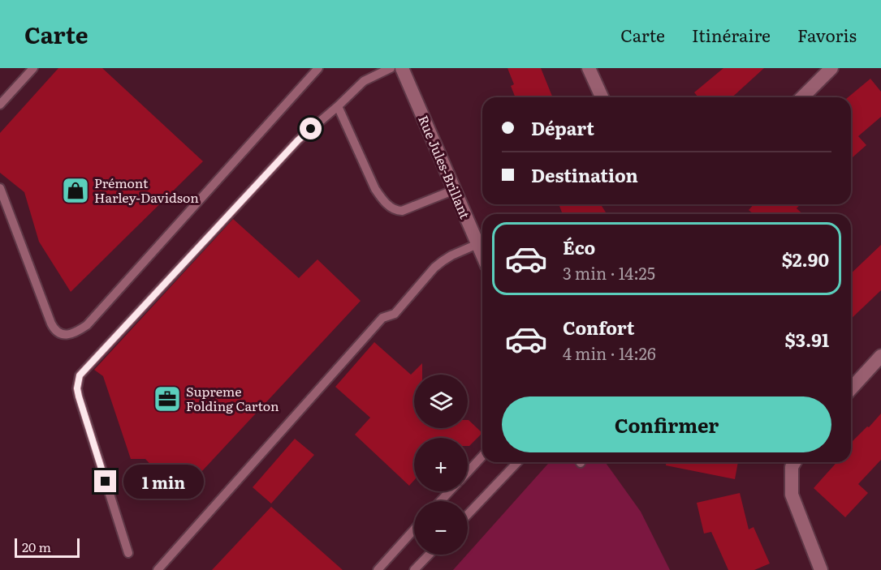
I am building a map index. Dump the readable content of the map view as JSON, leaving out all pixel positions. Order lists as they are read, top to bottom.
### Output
{
  "streets": {
    "street": ["Rue Jules-Brillant"]
  },
  "places": {
    "shop": ["Prémont Harley-Davidson"],
    "office": ["Supreme Folding Carton"]
  },
  "scale_bar": "20 m",
  "page": {
    "header": "Carte",
    "nav": ["Carte", "Itinéraire", "Favoris"],
    "banner": ["Départ", "Destination"],
    "list": [
      {
        "name": "Éco",
        "note": "3 min · 14:25",
        "value": "$2.90"
      },
      {
        "name": "Confort",
        "note": "4 min · 14:26",
        "value": "$3.91"
      }
    ],
    "map_buttons": ["+", "−"],
    "buttons": "Confirmer",
    "bubble": "1 min",
    "scale": "20 m"
  }
}
